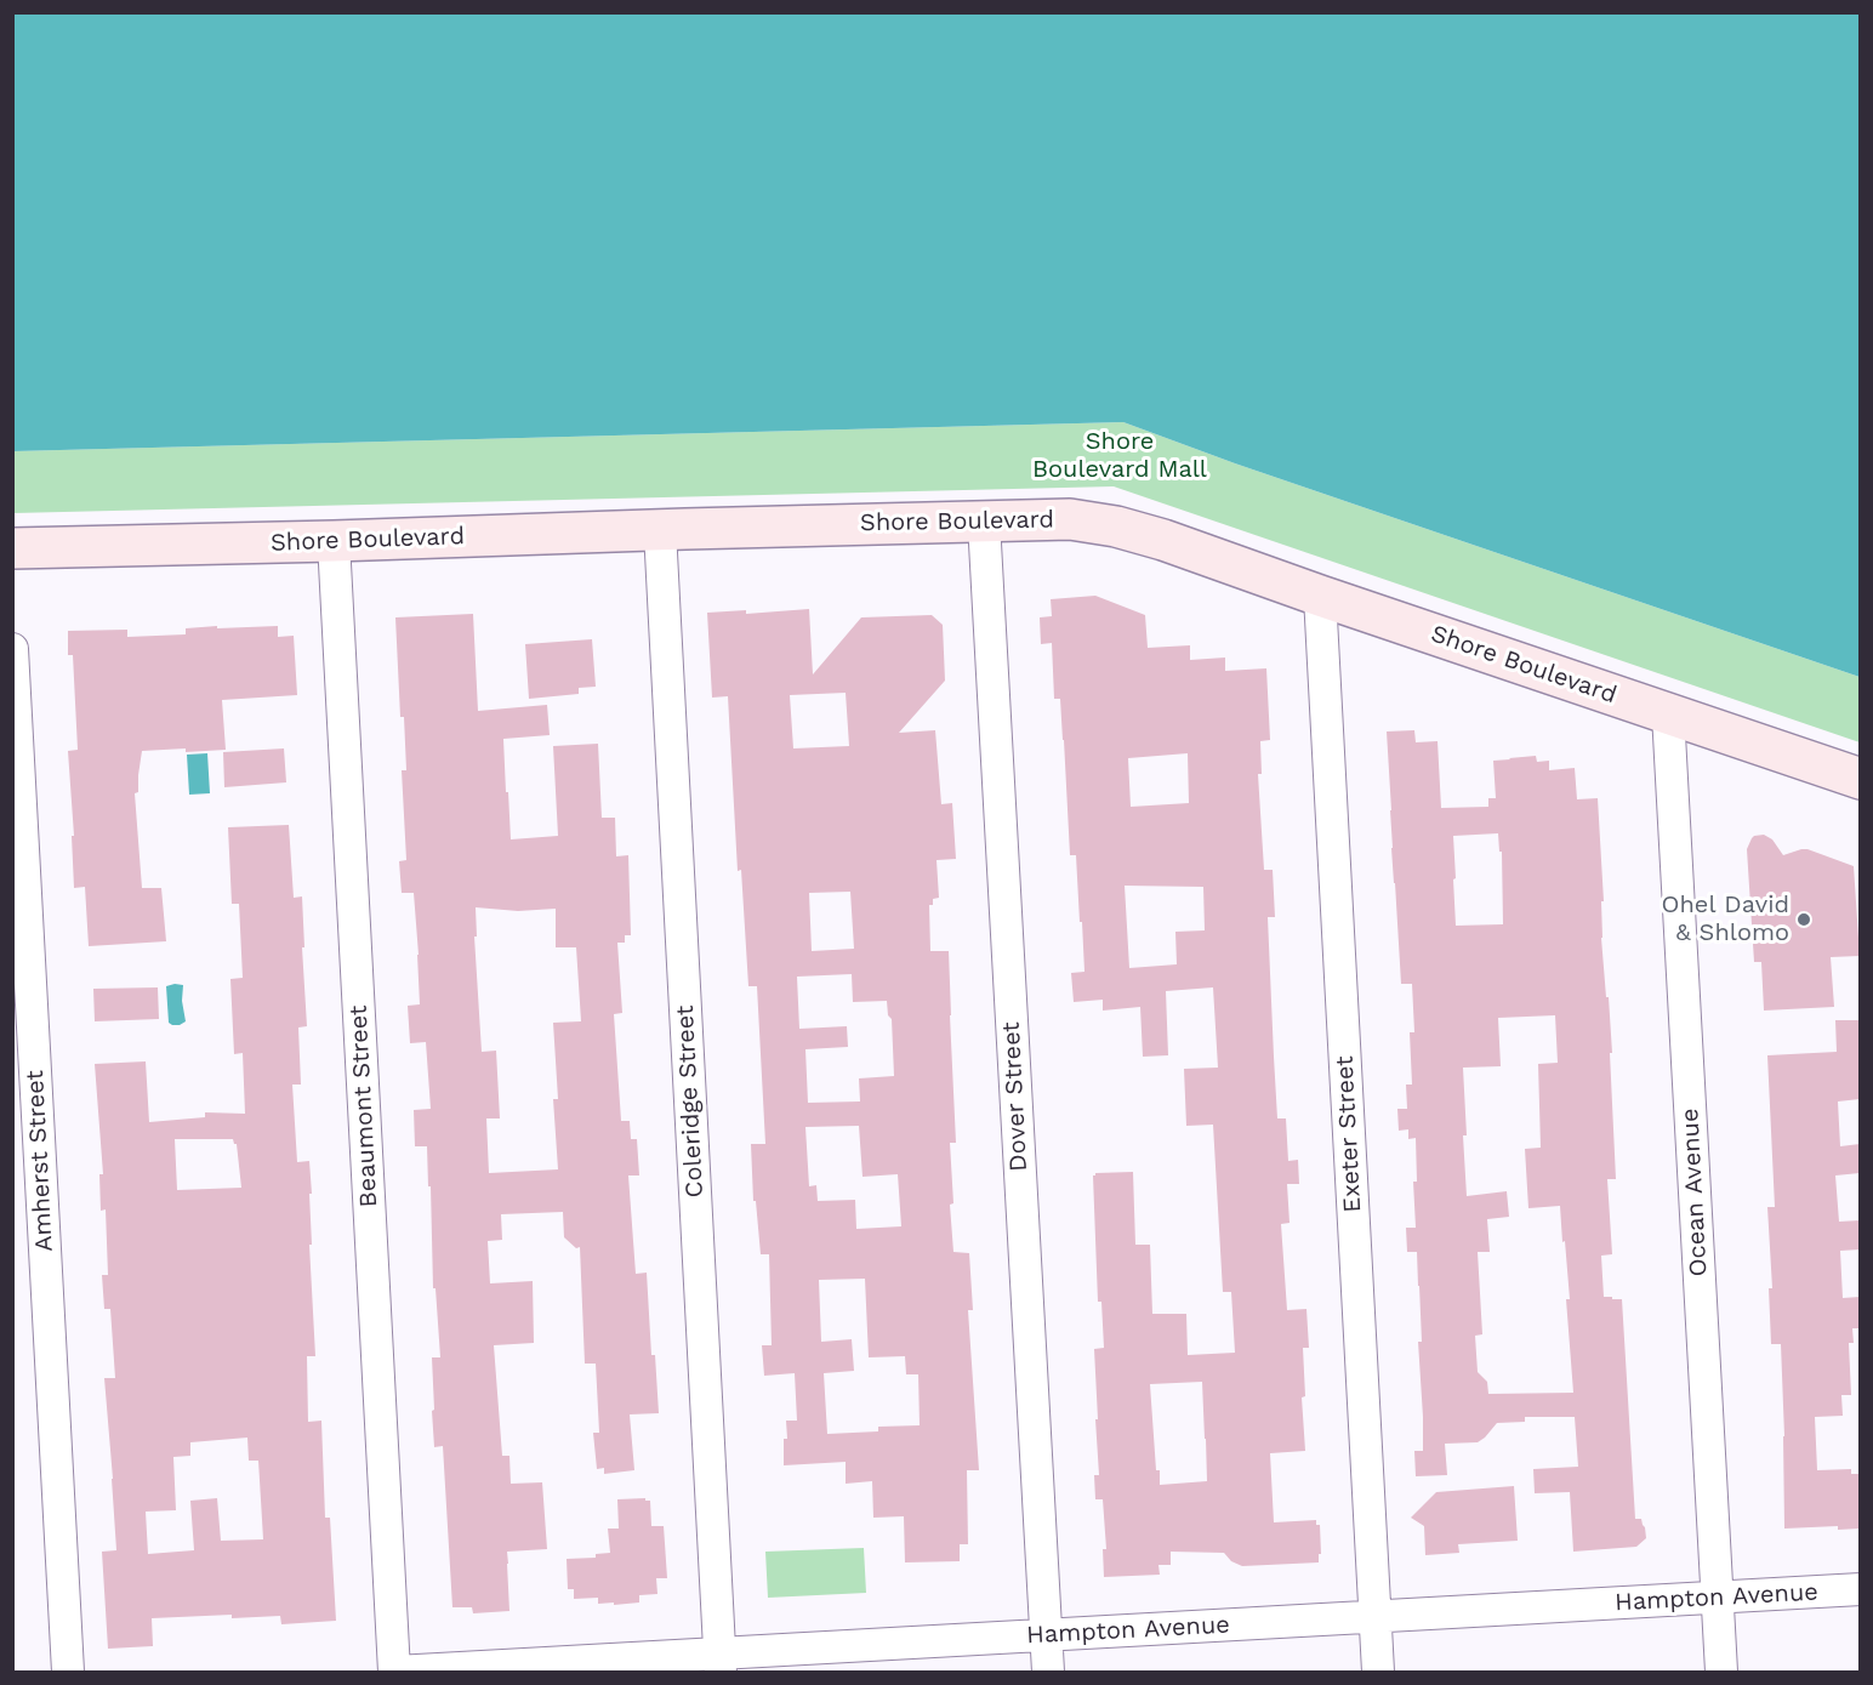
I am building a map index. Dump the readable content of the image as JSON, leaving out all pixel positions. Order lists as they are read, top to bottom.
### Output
{
  "streets": {
    "main road": ["Shore Boulevard"],
    "street": [
      "Dover Street",
      "Coleridge Street",
      "Beaumont Street",
      "Exeter Street",
      "Amherst Street",
      "Ocean Avenue",
      "Hampton Avenue"
    ]
  },
  "crossings": [
    ["Shore Boulevard", "Dover Street"],
    ["Shore Boulevard", "Coleridge Street"],
    ["Shore Boulevard", "Beaumont Street"],
    ["Shore Boulevard", "Exeter Street"],
    ["Shore Boulevard", "Ocean Avenue"],
    ["Dover Street", "Hampton Avenue"],
    ["Coleridge Street", "Hampton Avenue"],
    ["Beaumont Street", "Hampton Avenue"],
    ["Exeter Street", "Hampton Avenue"],
    ["Ocean Avenue", "Hampton Avenue"]
  ],
  "parks": ["Shore Boulevard Mall"],
  "places": ["Ohel David & Shlomo"]
}
